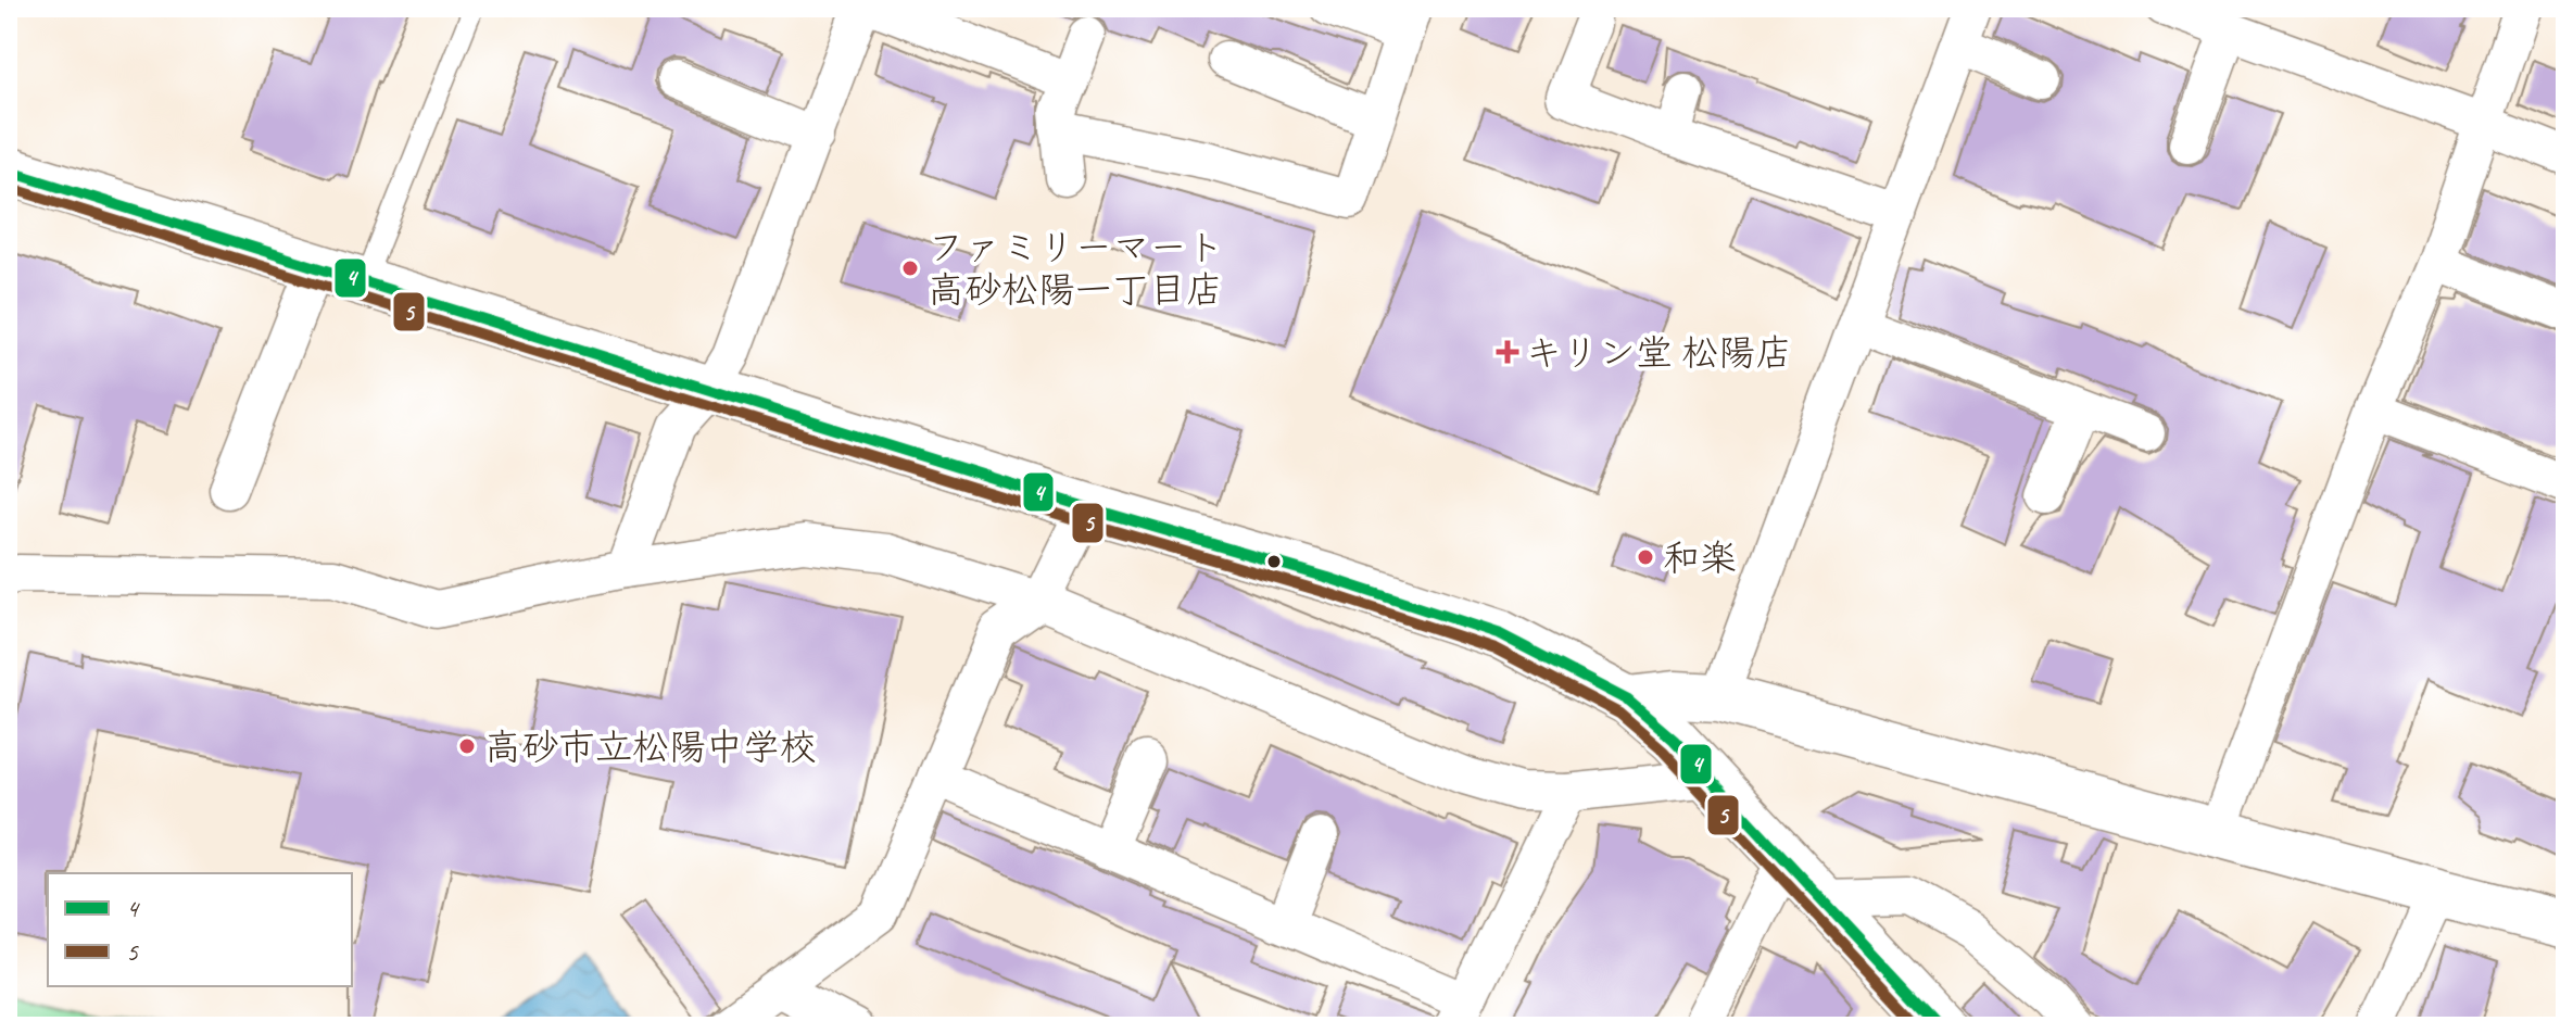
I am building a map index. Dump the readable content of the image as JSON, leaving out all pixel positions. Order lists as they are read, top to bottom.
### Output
{
  "places": {
    "other": ["ファミリーマート 高砂松陽一丁目店", "和楽", "高砂市立松陽中学校"],
    "health": ["キリン堂 松陽店"]
  },
  "lines": ["transit line 4", "transit line 5"],
  "legend": ["4", "5"]
}
